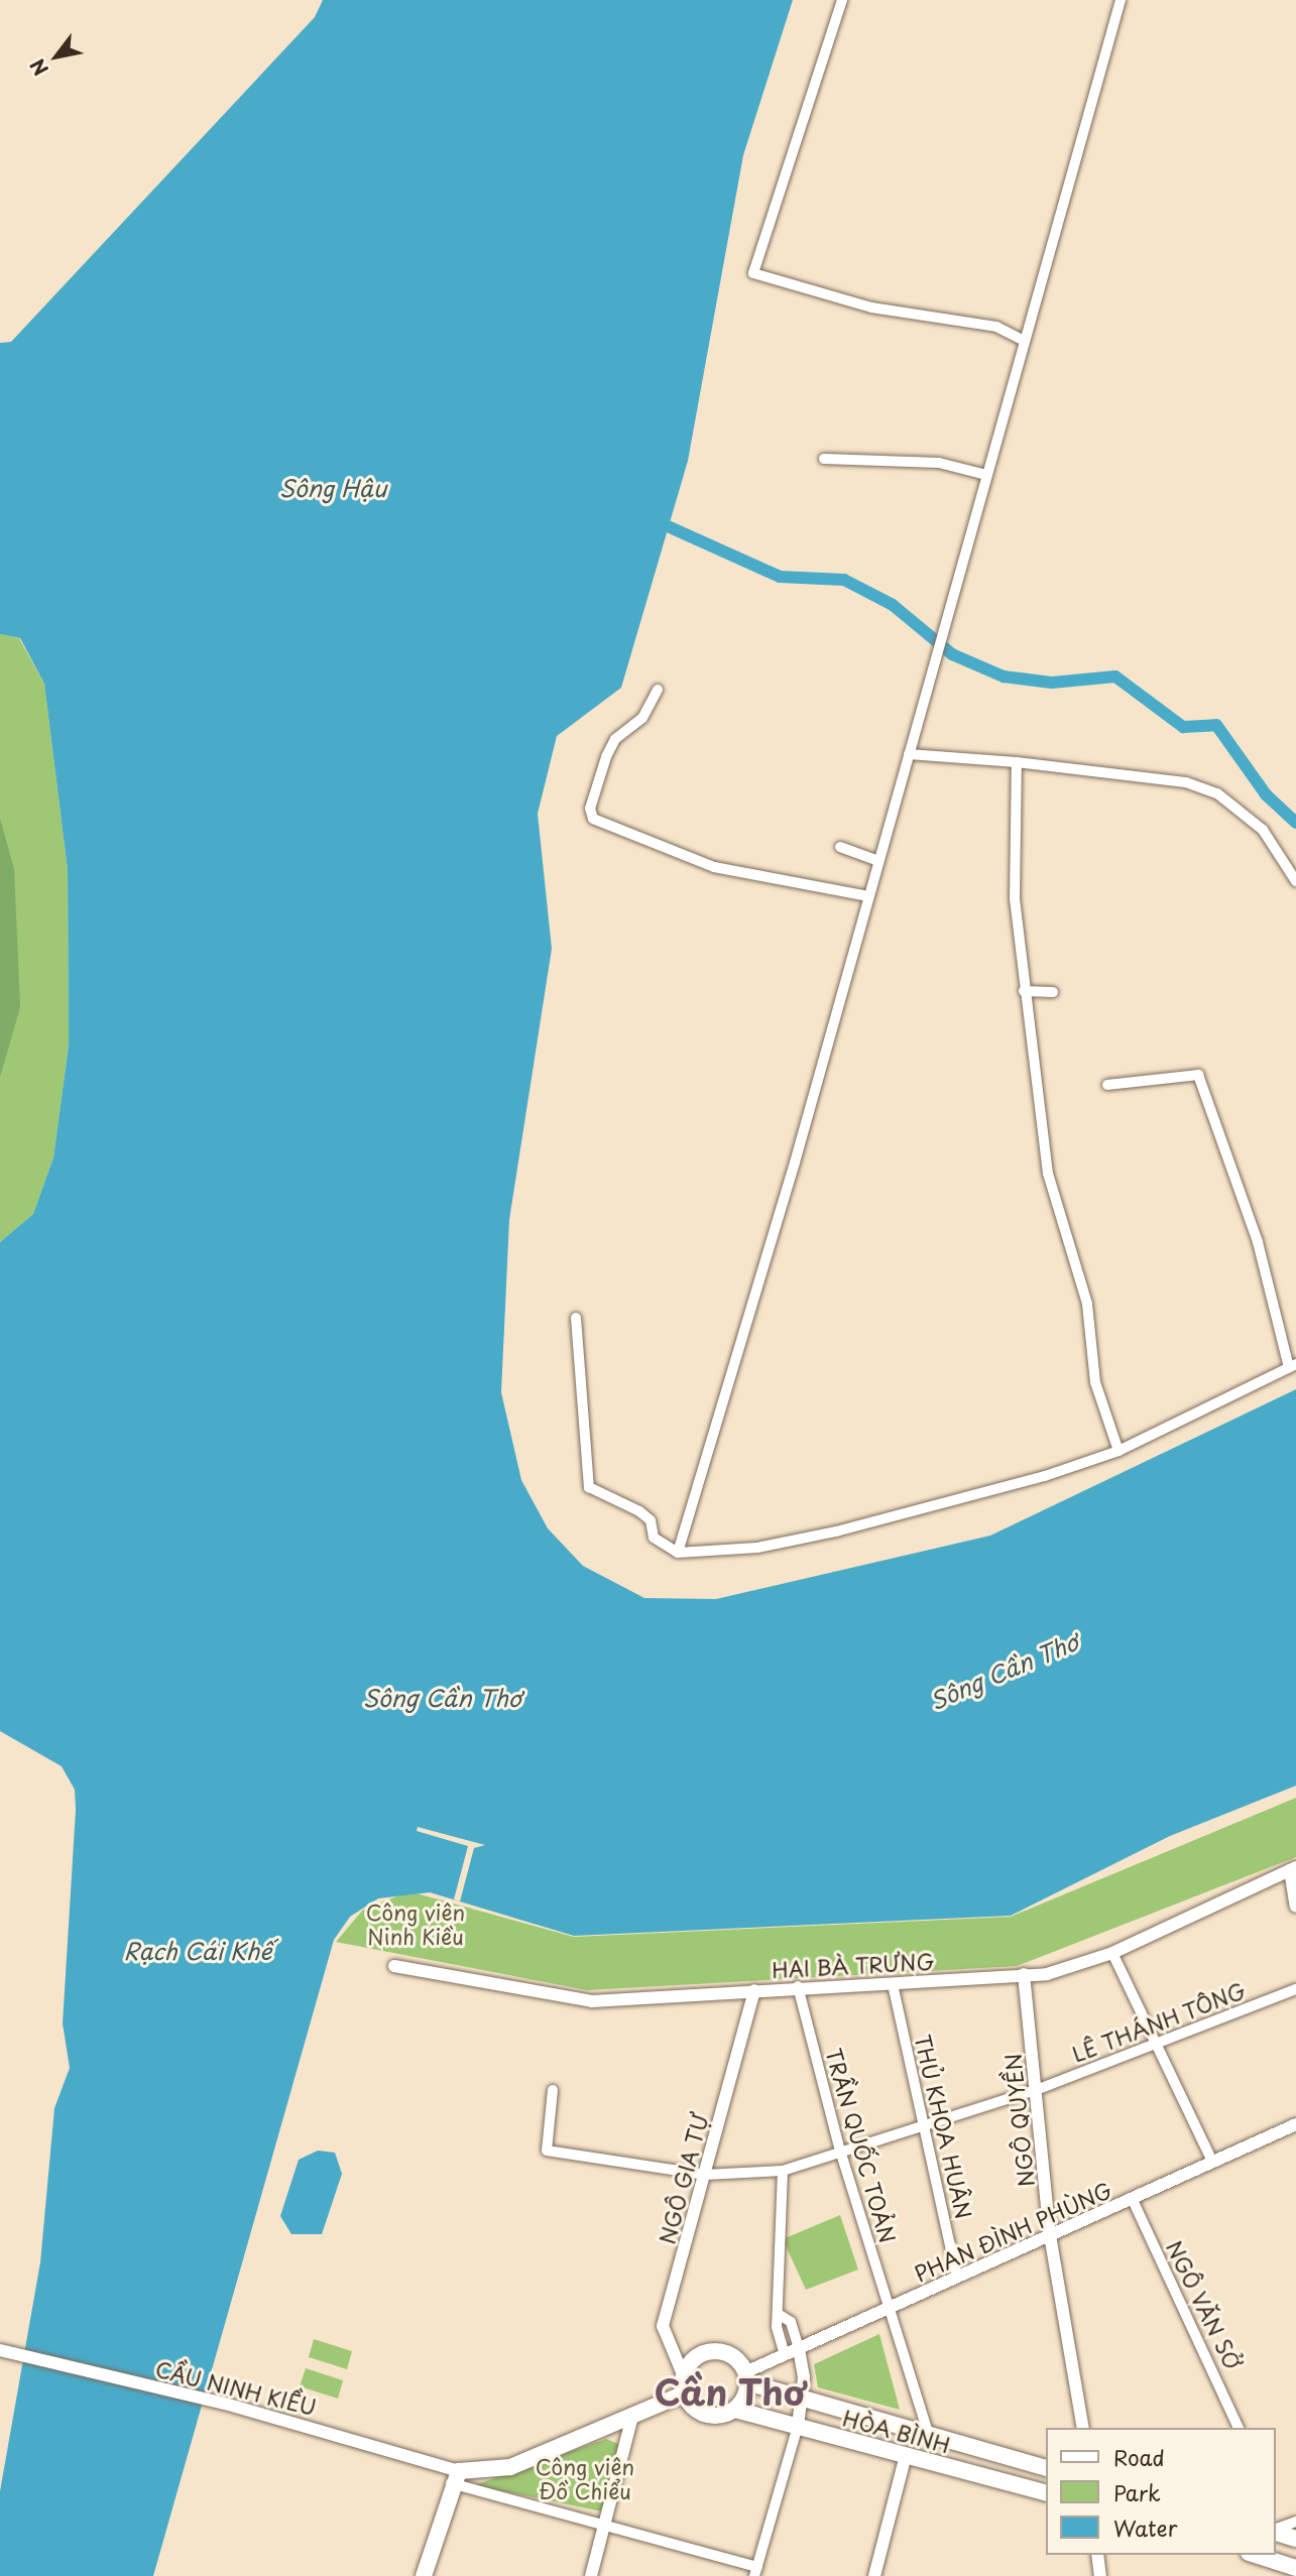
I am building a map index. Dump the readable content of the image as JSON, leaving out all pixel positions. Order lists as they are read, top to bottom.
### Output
{
  "streets": {
    "main road": ["HÒA BÌNH"],
    "street": [
      "HAI BÀ TRƯNG",
      "LÊ THÁNH TÔNG",
      "NGÔ QUYỀN",
      "THỦ KHOA HUÂN",
      "TRẦN QUỐC TOẢN",
      "NGÔ GIA TỰ",
      "PHAN ĐÌNH PHÙNG",
      "NGÔ VĂN SỞ",
      "CẦU NINH KIỀU"
    ]
  },
  "crossings": [
    ["HAI BÀ TRƯNG", "NGÔ QUYỀN"],
    ["HAI BÀ TRƯNG", "THỦ KHOA HUÂN"],
    ["HAI BÀ TRƯNG", "TRẦN QUỐC TOẢN"],
    ["HAI BÀ TRƯNG", "NGÔ GIA TỰ"],
    ["LÊ THÁNH TÔNG", "NGÔ QUYỀN"],
    ["LÊ THÁNH TÔNG", "THỦ KHOA HUÂN"],
    ["LÊ THÁNH TÔNG", "TRẦN QUỐC TOẢN"],
    ["LÊ THÁNH TÔNG", "NGÔ GIA TỰ"],
    ["NGÔ QUYỀN", "PHAN ĐÌNH PHÙNG"],
    ["THỦ KHOA HUÂN", "PHAN ĐÌNH PHÙNG"],
    ["TRẦN QUỐC TOẢN", "PHAN ĐÌNH PHÙNG"],
    ["TRẦN QUỐC TOẢN", "HÒA BÌNH"],
    ["NGÔ GIA TỰ", "PHAN ĐÌNH PHÙNG"],
    ["NGÔ GIA TỰ", "HÒA BÌNH"],
    ["PHAN ĐÌNH PHÙNG", "NGÔ VĂN SỞ"],
    ["PHAN ĐÌNH PHÙNG", "HÒA BÌNH"]
  ],
  "districts": ["Cần Thơ"],
  "water": ["Sông Hậu", "Sông Cần Thơ", "Rạch Cái Khế"],
  "parks": ["Công viên Ninh Kiều", "Công viên Đồ Chiểu"],
  "legend": ["Road", "Park", "Water"],
  "north": "bottom left"
}
